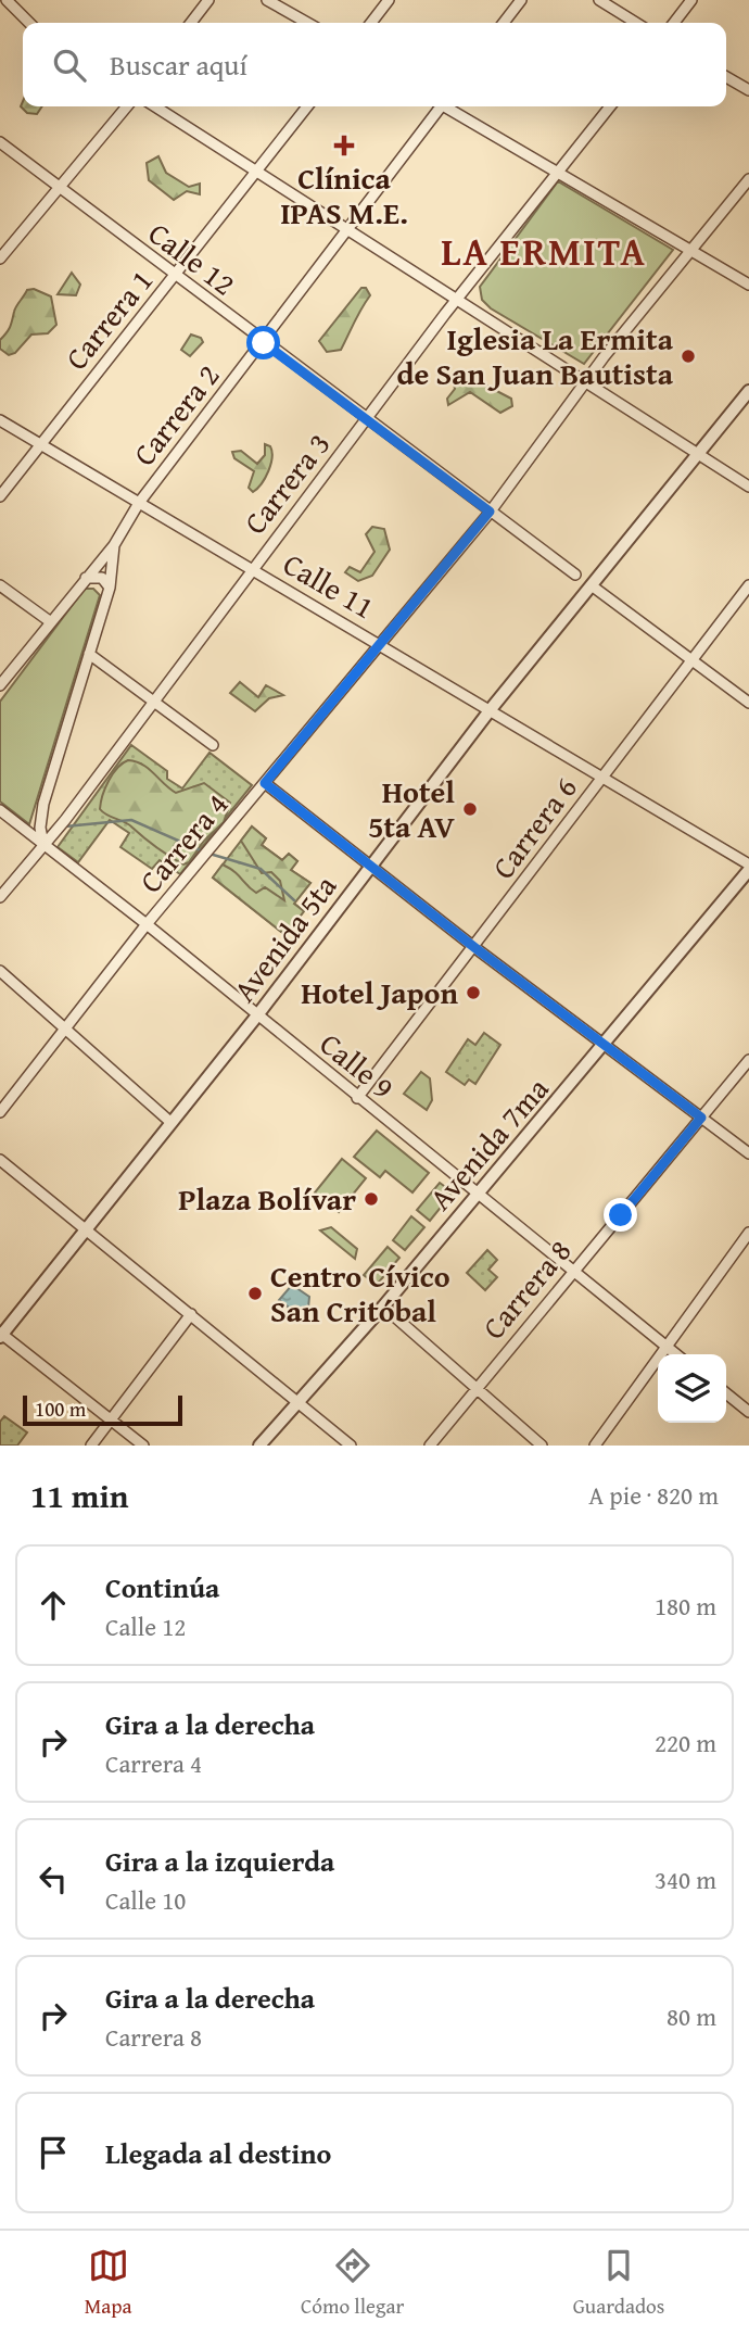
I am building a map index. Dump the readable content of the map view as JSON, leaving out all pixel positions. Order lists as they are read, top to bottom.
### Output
{
  "streets": {
    "street": [
      "Calle 12",
      "Carrera 1",
      "Carrera 2",
      "Carrera 3",
      "Calle 11",
      "Carrera 6",
      "Carrera 4",
      "Avenida 5ta",
      "Calle 9",
      "Avenida 7ma",
      "Carrera 8"
    ]
  },
  "crossings": [
    ["Calle 12", "Carrera 1"],
    ["Calle 12", "Carrera 2"],
    ["Calle 12", "Carrera 3"],
    ["Calle 12", "Carrera 4"],
    ["Carrera 1", "Calle 11"],
    ["Carrera 2", "Calle 11"],
    ["Carrera 3", "Calle 11"],
    ["Carrera 3", "Calle 9"],
    ["Calle 11", "Carrera 6"],
    ["Calle 11", "Carrera 4"],
    ["Calle 11", "Avenida 5ta"],
    ["Carrera 6", "Calle 9"],
    ["Carrera 4", "Calle 9"],
    ["Avenida 5ta", "Calle 9"],
    ["Calle 9", "Avenida 7ma"],
    ["Calle 9", "Carrera 8"]
  ],
  "districts": ["LA ERMITA"],
  "places": {
    "health": ["Clínica IPAS M.E."],
    "other": [
      "Iglesia La Ermita de San Juan Bautista",
      "Hotel 5ta AV",
      "Hotel Japon",
      "Plaza Bolívar",
      "Centro Cívico San Critóbal"
    ]
  },
  "scale_bar": "100 m",
  "page": {
    "search": "Buscar aquí",
    "scale": "100 m",
    "heading": ["11 min", "A pie · 820 m"],
    "list": [
      ["Continúa", "Calle 12", "180 m"],
      ["Gira a la derecha", "Carrera 4", "220 m"],
      ["Gira a la izquierda", "Calle 10", "340 m"],
      ["Gira a la derecha", "Carrera 8", "80 m"],
      "Llegada al destino"
    ],
    "nav": ["Mapa", "Cómo llegar", "Guardados"]
  }
}
